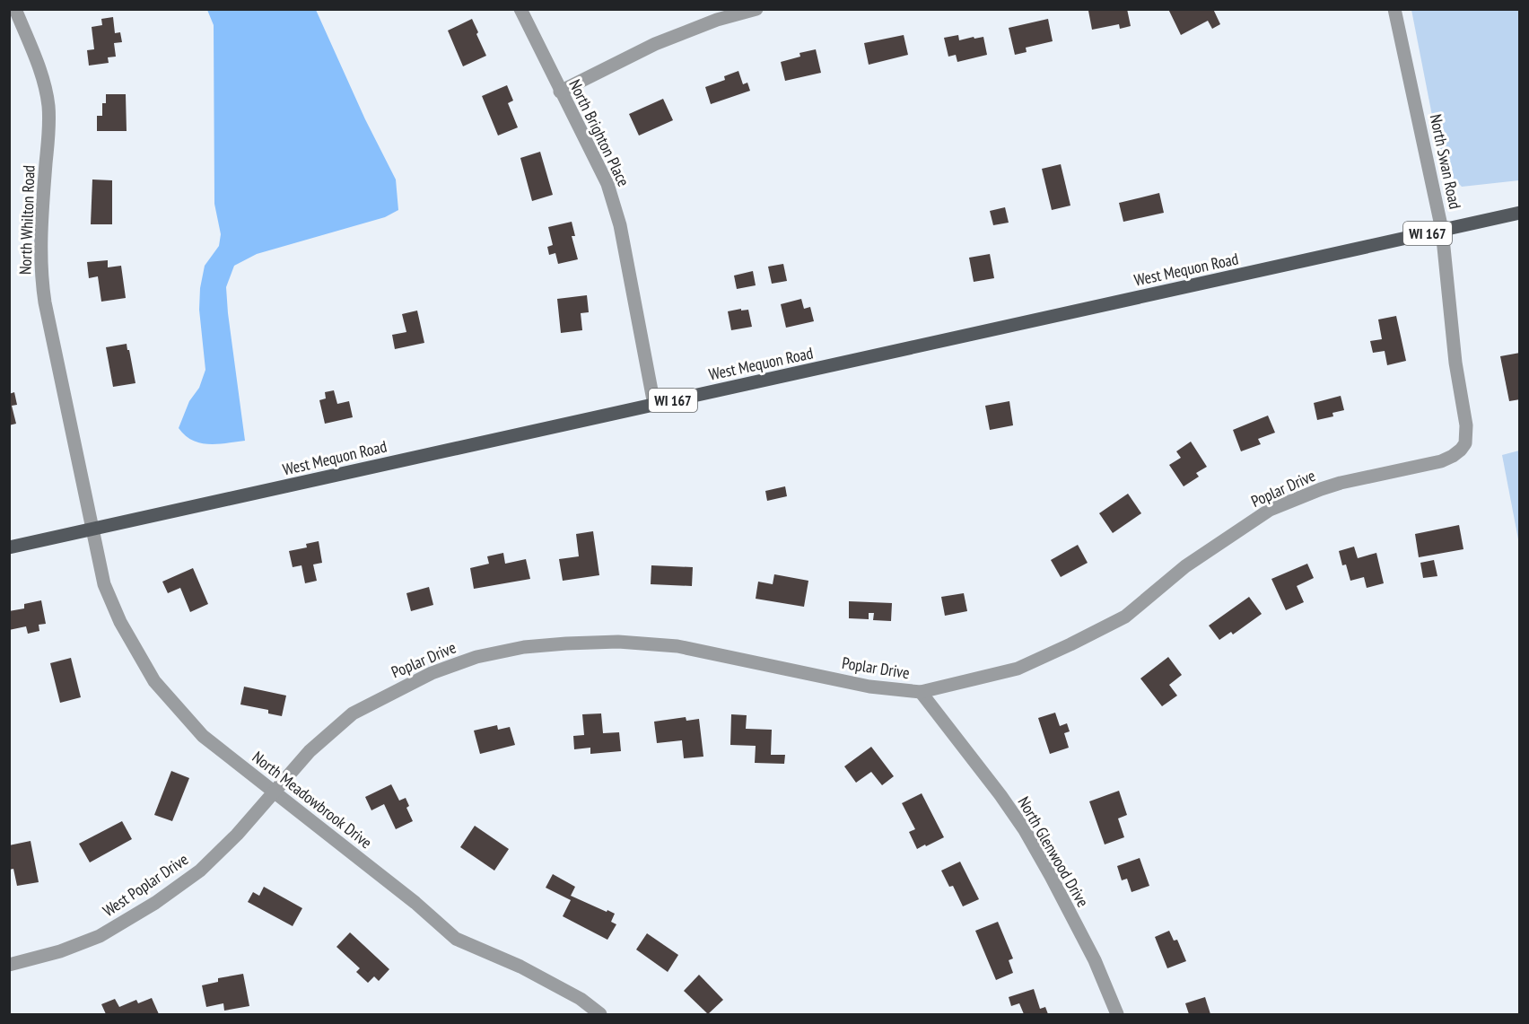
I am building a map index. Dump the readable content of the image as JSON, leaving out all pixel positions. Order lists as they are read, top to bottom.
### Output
{
  "streets": {
    "main road": ["WI 167", "West Mequon Road"],
    "street": [
      "North Brighton Place",
      "North Swan Road",
      "North Whilton Road",
      "Poplar Drive",
      "North Meadowbrook Drive",
      "North Glenwood Drive",
      "West Poplar Drive"
    ]
  },
  "crossings": [
    ["North Brighton Place", "West Mequon Road"],
    ["North Swan Road", "West Mequon Road"],
    ["North Swan Road", "Poplar Drive"],
    ["North Whilton Road", "West Mequon Road"],
    ["North Whilton Road", "North Meadowbrook Drive"],
    ["West Mequon Road", "North Meadowbrook Drive"],
    ["Poplar Drive", "North Meadowbrook Drive"],
    ["Poplar Drive", "North Glenwood Drive"],
    ["Poplar Drive", "West Poplar Drive"],
    ["North Meadowbrook Drive", "West Poplar Drive"]
  ]
}
